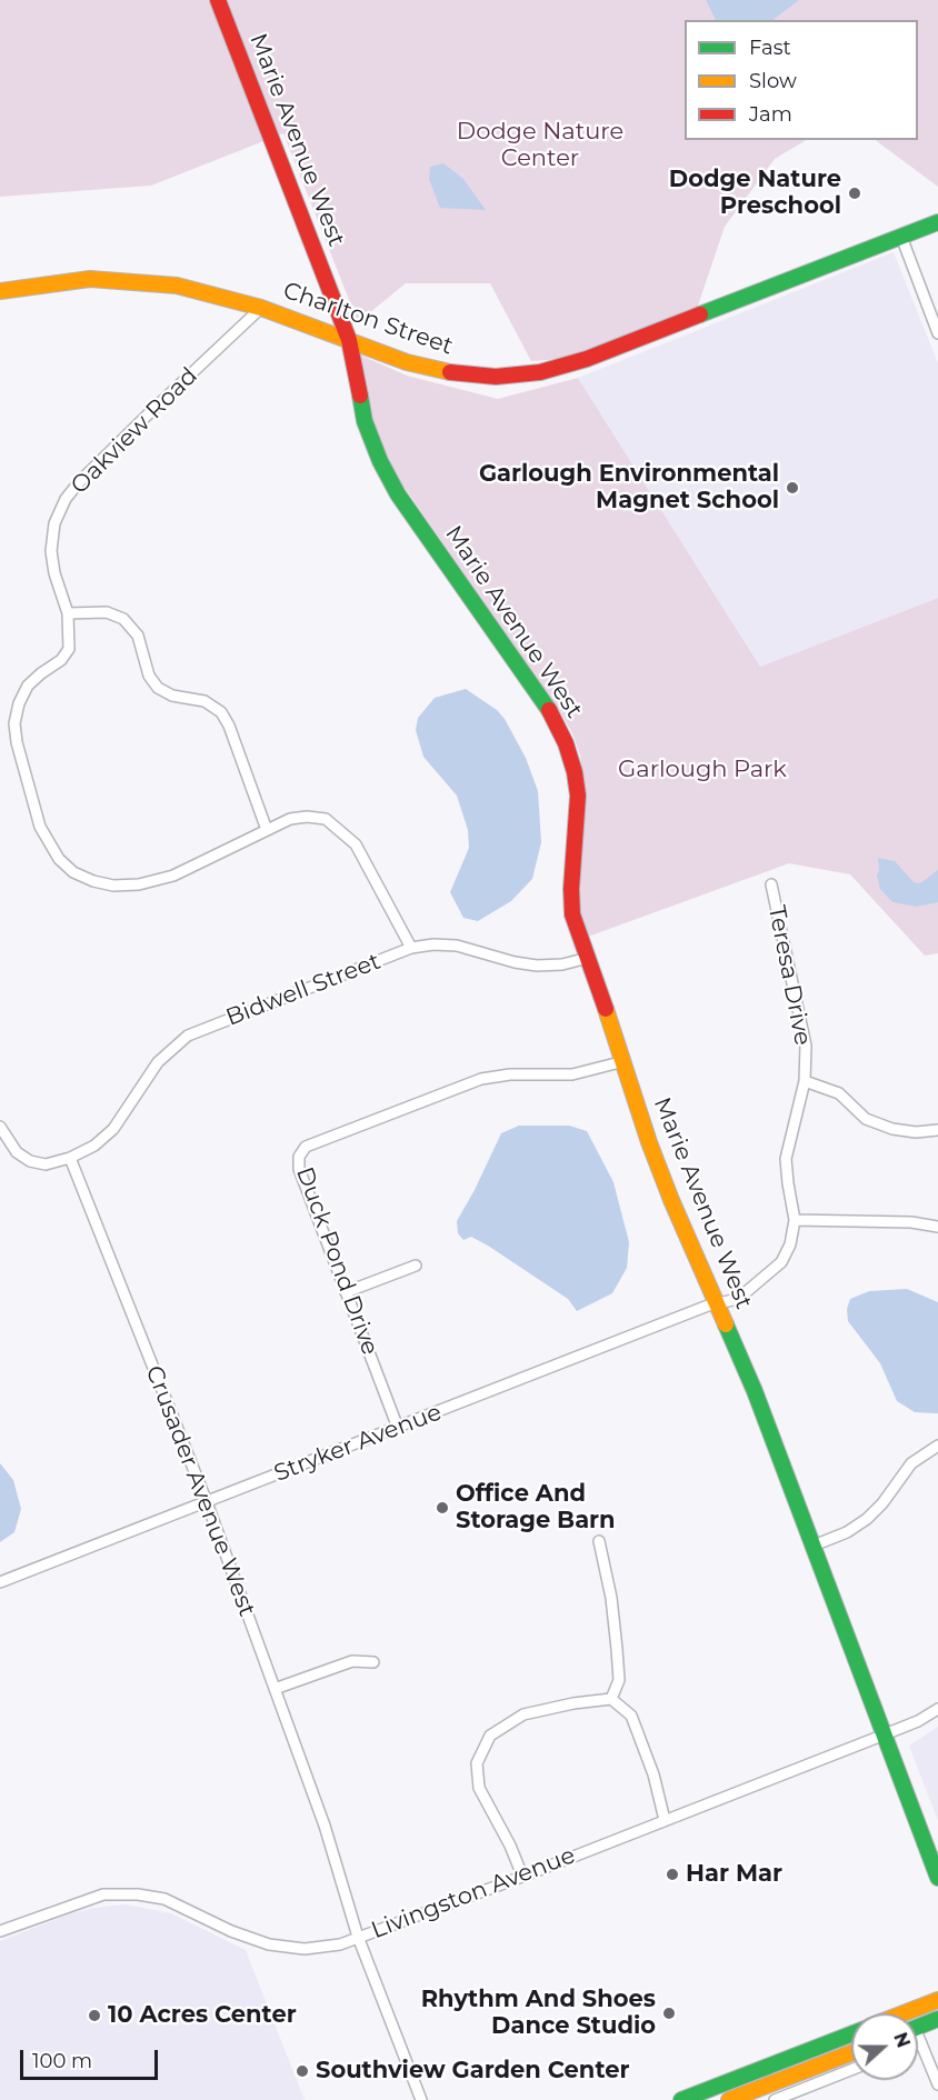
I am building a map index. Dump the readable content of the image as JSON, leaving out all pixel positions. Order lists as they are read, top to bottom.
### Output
{
  "streets": {
    "street": [
      "Marie Avenue West",
      "Charlton Street",
      "Oakview Road",
      "Teresa Drive",
      "Bidwell Street",
      "Duck Pond Drive",
      "Stryker Avenue",
      "Crusader Avenue West",
      "Livingston Avenue"
    ]
  },
  "crossings": [
    ["Marie Avenue West", "Charlton Street"],
    ["Marie Avenue West", "Teresa Drive"],
    ["Marie Avenue West", "Bidwell Street"],
    ["Marie Avenue West", "Duck Pond Drive"],
    ["Marie Avenue West", "Stryker Avenue"],
    ["Marie Avenue West", "Livingston Avenue"],
    ["Charlton Street", "Oakview Road"],
    ["Oakview Road", "Bidwell Street"],
    ["Teresa Drive", "Stryker Avenue"],
    ["Bidwell Street", "Crusader Avenue West"],
    ["Duck Pond Drive", "Stryker Avenue"],
    ["Stryker Avenue", "Crusader Avenue West"],
    ["Crusader Avenue West", "Livingston Avenue"]
  ],
  "parks": ["Dodge Nature Center", "Garlough Park"],
  "places": [
    "Dodge Nature Preschool",
    "Garlough Environmental Magnet School",
    "Office And Storage Barn",
    "Har Mar",
    "Rhythm And Shoes Dance Studio",
    "10 Acres Center",
    "Southview Garden Center"
  ],
  "legend": ["Fast", "Slow", "Jam"],
  "scale_bar": "100 m",
  "north": "right"
}
